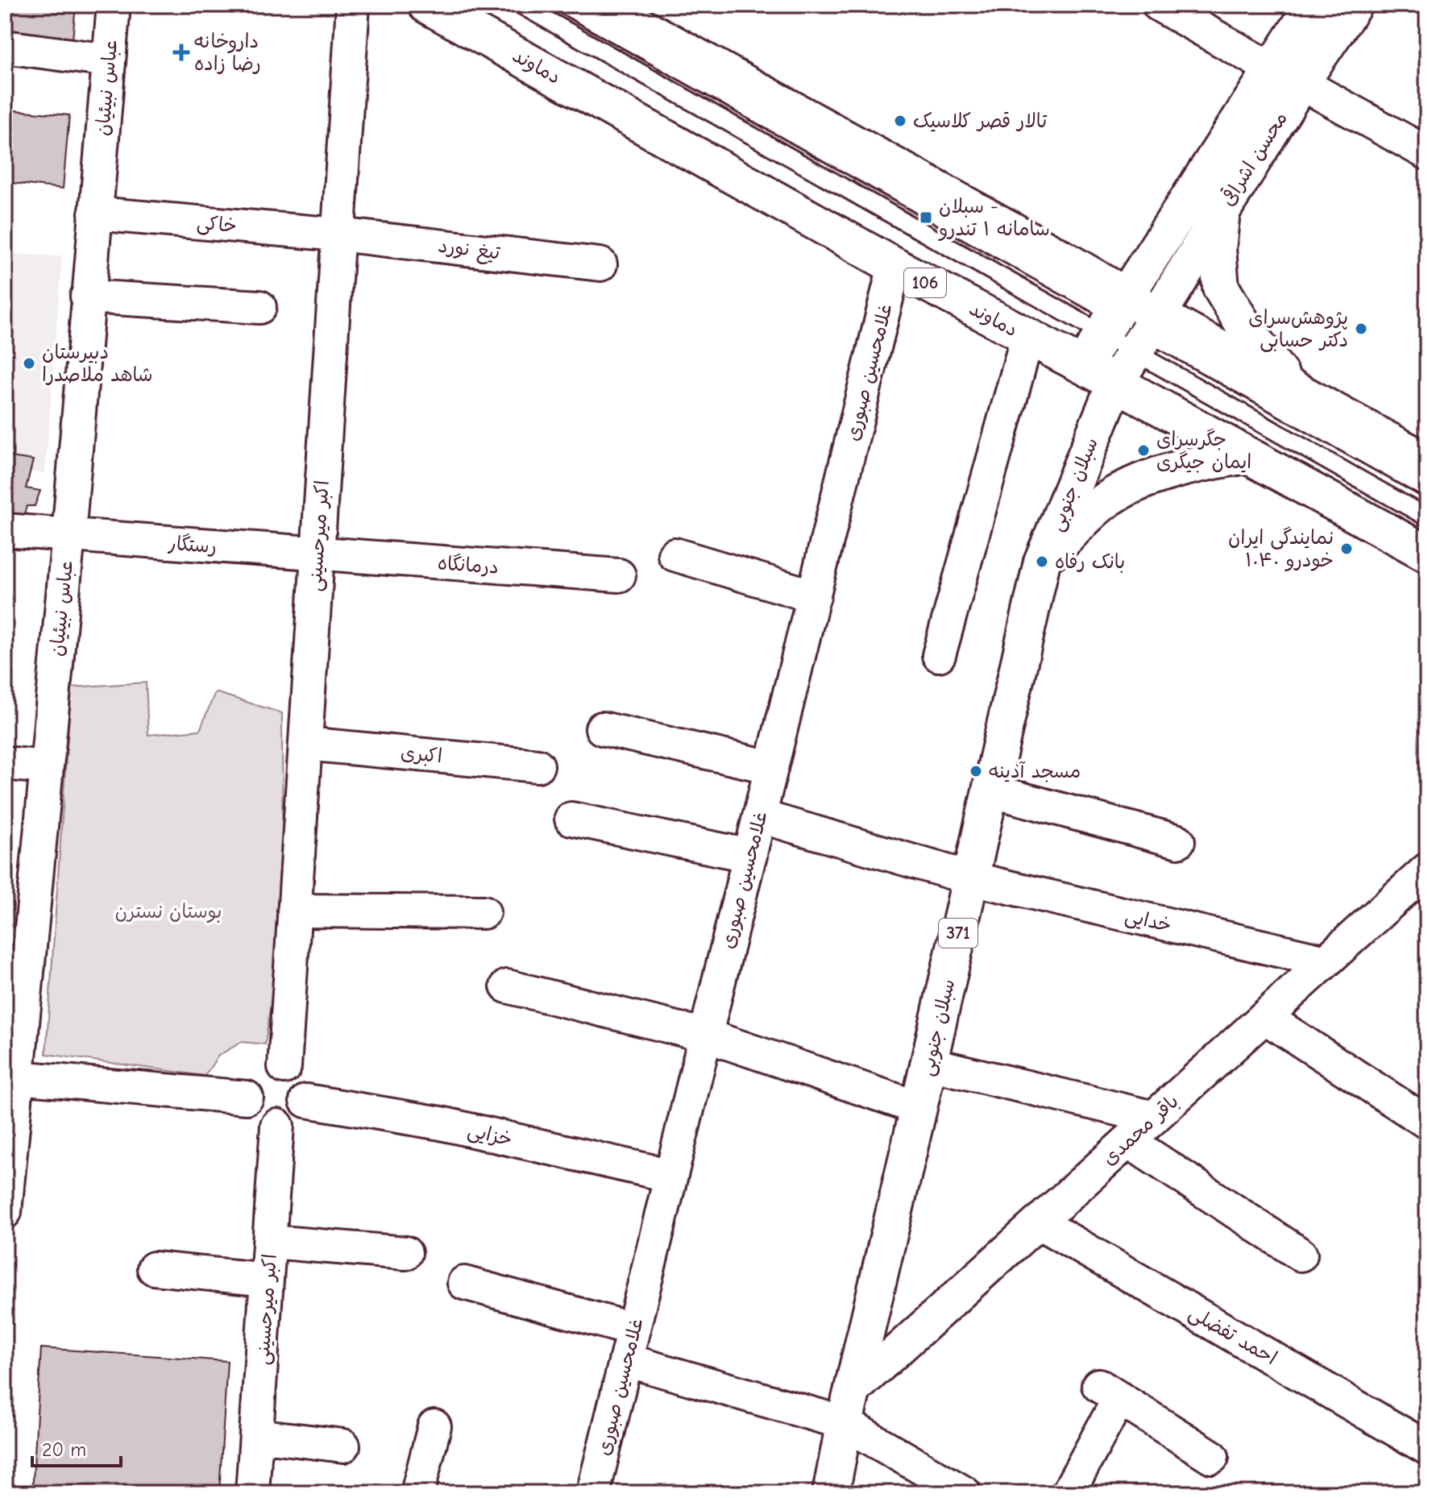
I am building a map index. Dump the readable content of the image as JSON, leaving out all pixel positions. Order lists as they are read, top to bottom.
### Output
{
  "streets": {
    "main road": [
      "دماوند",
      "محسن اشراقی",
      "106",
      "سبلان جنوبی",
      "371"
    ],
    "street": [
      "عباس نبیئیان",
      "خاکی",
      "تیغ نورد",
      "غلامحسین صبوری",
      "اکبر میرحسینی",
      "رستگار",
      "درمانگاه",
      "اکبری",
      "خدایی",
      "باقر محمدی",
      "خزایی",
      "احمد تفضلی"
    ]
  },
  "crossings": [
    ["دماوند", "محسن اشراقی"],
    ["دماوند", "غلامحسین صبوری"],
    ["دماوند", "سبلان جنوبی"],
    ["عباس نبیئیان", "خاکی"],
    ["عباس نبیئیان", "رستگار"],
    ["محسن اشراقی", "سبلان جنوبی"],
    ["خاکی", "تیغ نورد"],
    ["خاکی", "اکبر میرحسینی"],
    ["تیغ نورد", "اکبر میرحسینی"],
    ["غلامحسین صبوری", "خدایی"],
    ["غلامحسین صبوری", "خزایی"],
    ["سبلان جنوبی", "خدایی"],
    ["سبلان جنوبی", "باقر محمدی"],
    ["اکبر میرحسینی", "رستگار"],
    ["اکبر میرحسینی", "درمانگاه"],
    ["اکبر میرحسینی", "اکبری"],
    ["اکبر میرحسینی", "خزایی"],
    ["رستگار", "درمانگاه"],
    ["خدایی", "باقر محمدی"],
    ["باقر محمدی", "احمد تفضلی"]
  ],
  "parks": ["بوستان نسترن"],
  "places": {
    "health": ["داروخانه رضا زاده"],
    "other": [
      "تالار قصر کلاسیک",
      "پژوهش‌سرای دکتر حسابی",
      "دبیرستان شاهد ملاصدرا",
      "جگرسرای ایمان جیگری",
      "نمایندگی ایران خودرو ۱۰۴۰",
      "بانک رفاه",
      "مسجد آدینه"
    ],
    "transit": ["سبلان - سامانه ۱ تندرو"]
  },
  "scale_bar": "20 m"
}
